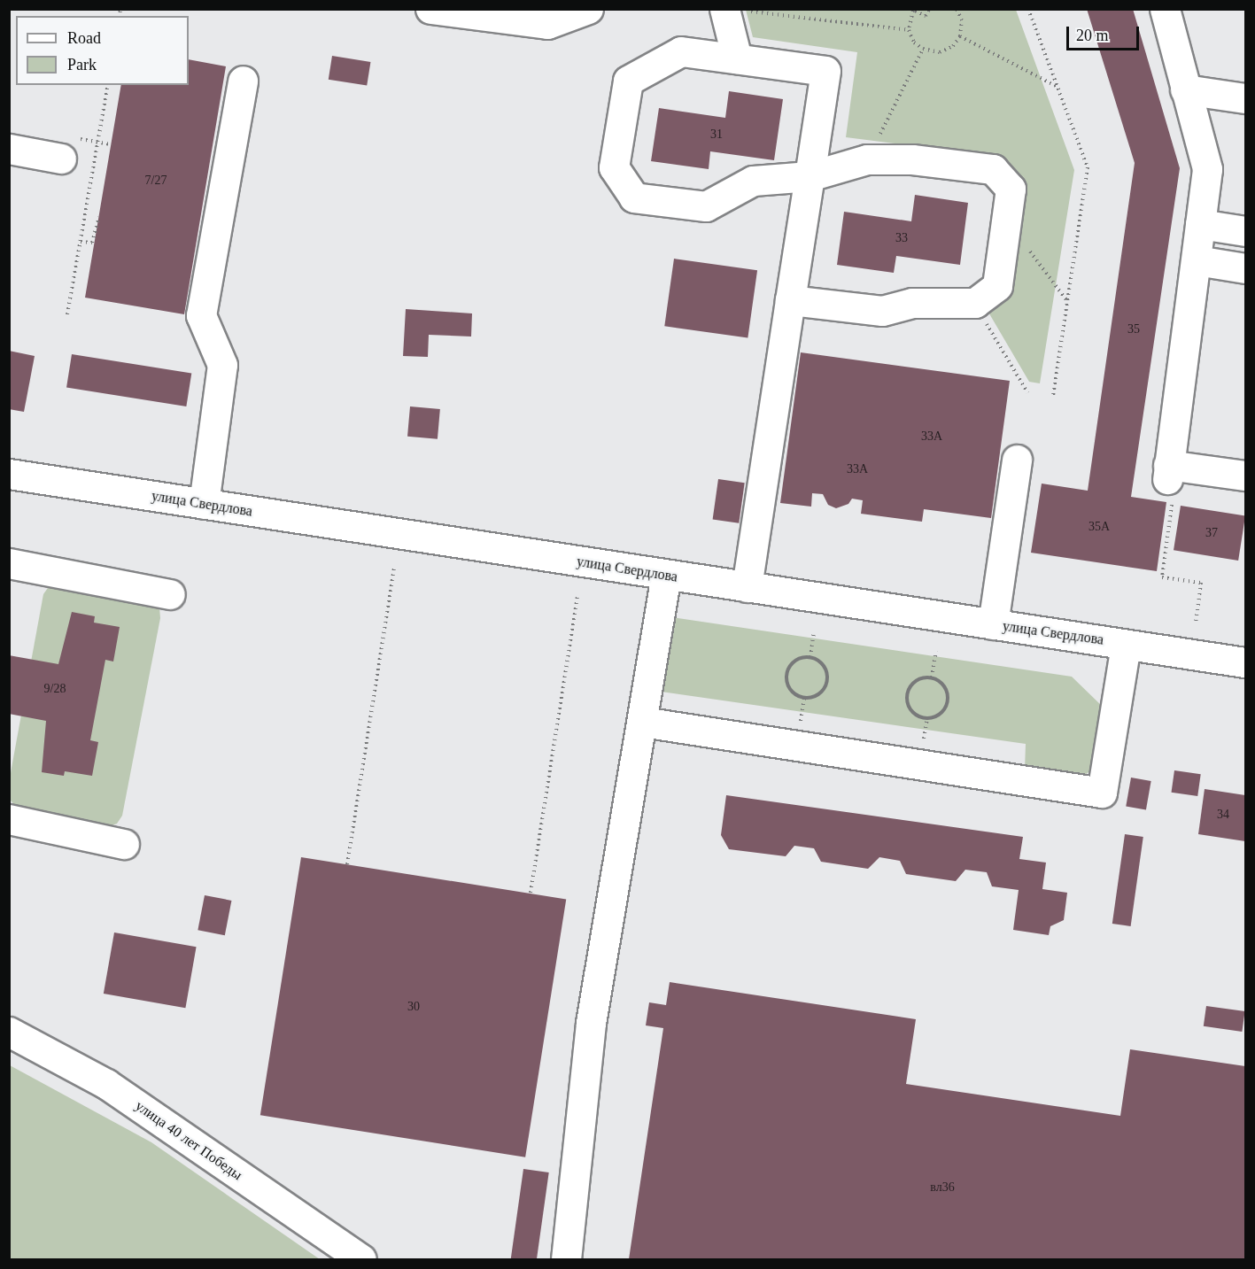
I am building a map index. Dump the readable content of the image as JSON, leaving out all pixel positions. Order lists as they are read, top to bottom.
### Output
{
  "streets": {
    "main road": ["улица Свердлова", "улица 40 лет Победы"]
  },
  "house_numbers": [
    "31",
    "7/27",
    "33",
    "35",
    "33А",
    "33А",
    "35А",
    "37",
    "9/28",
    "34",
    "30",
    "вл36"
  ],
  "legend": ["Road", "Park"],
  "scale_bar": "20 m"
}
